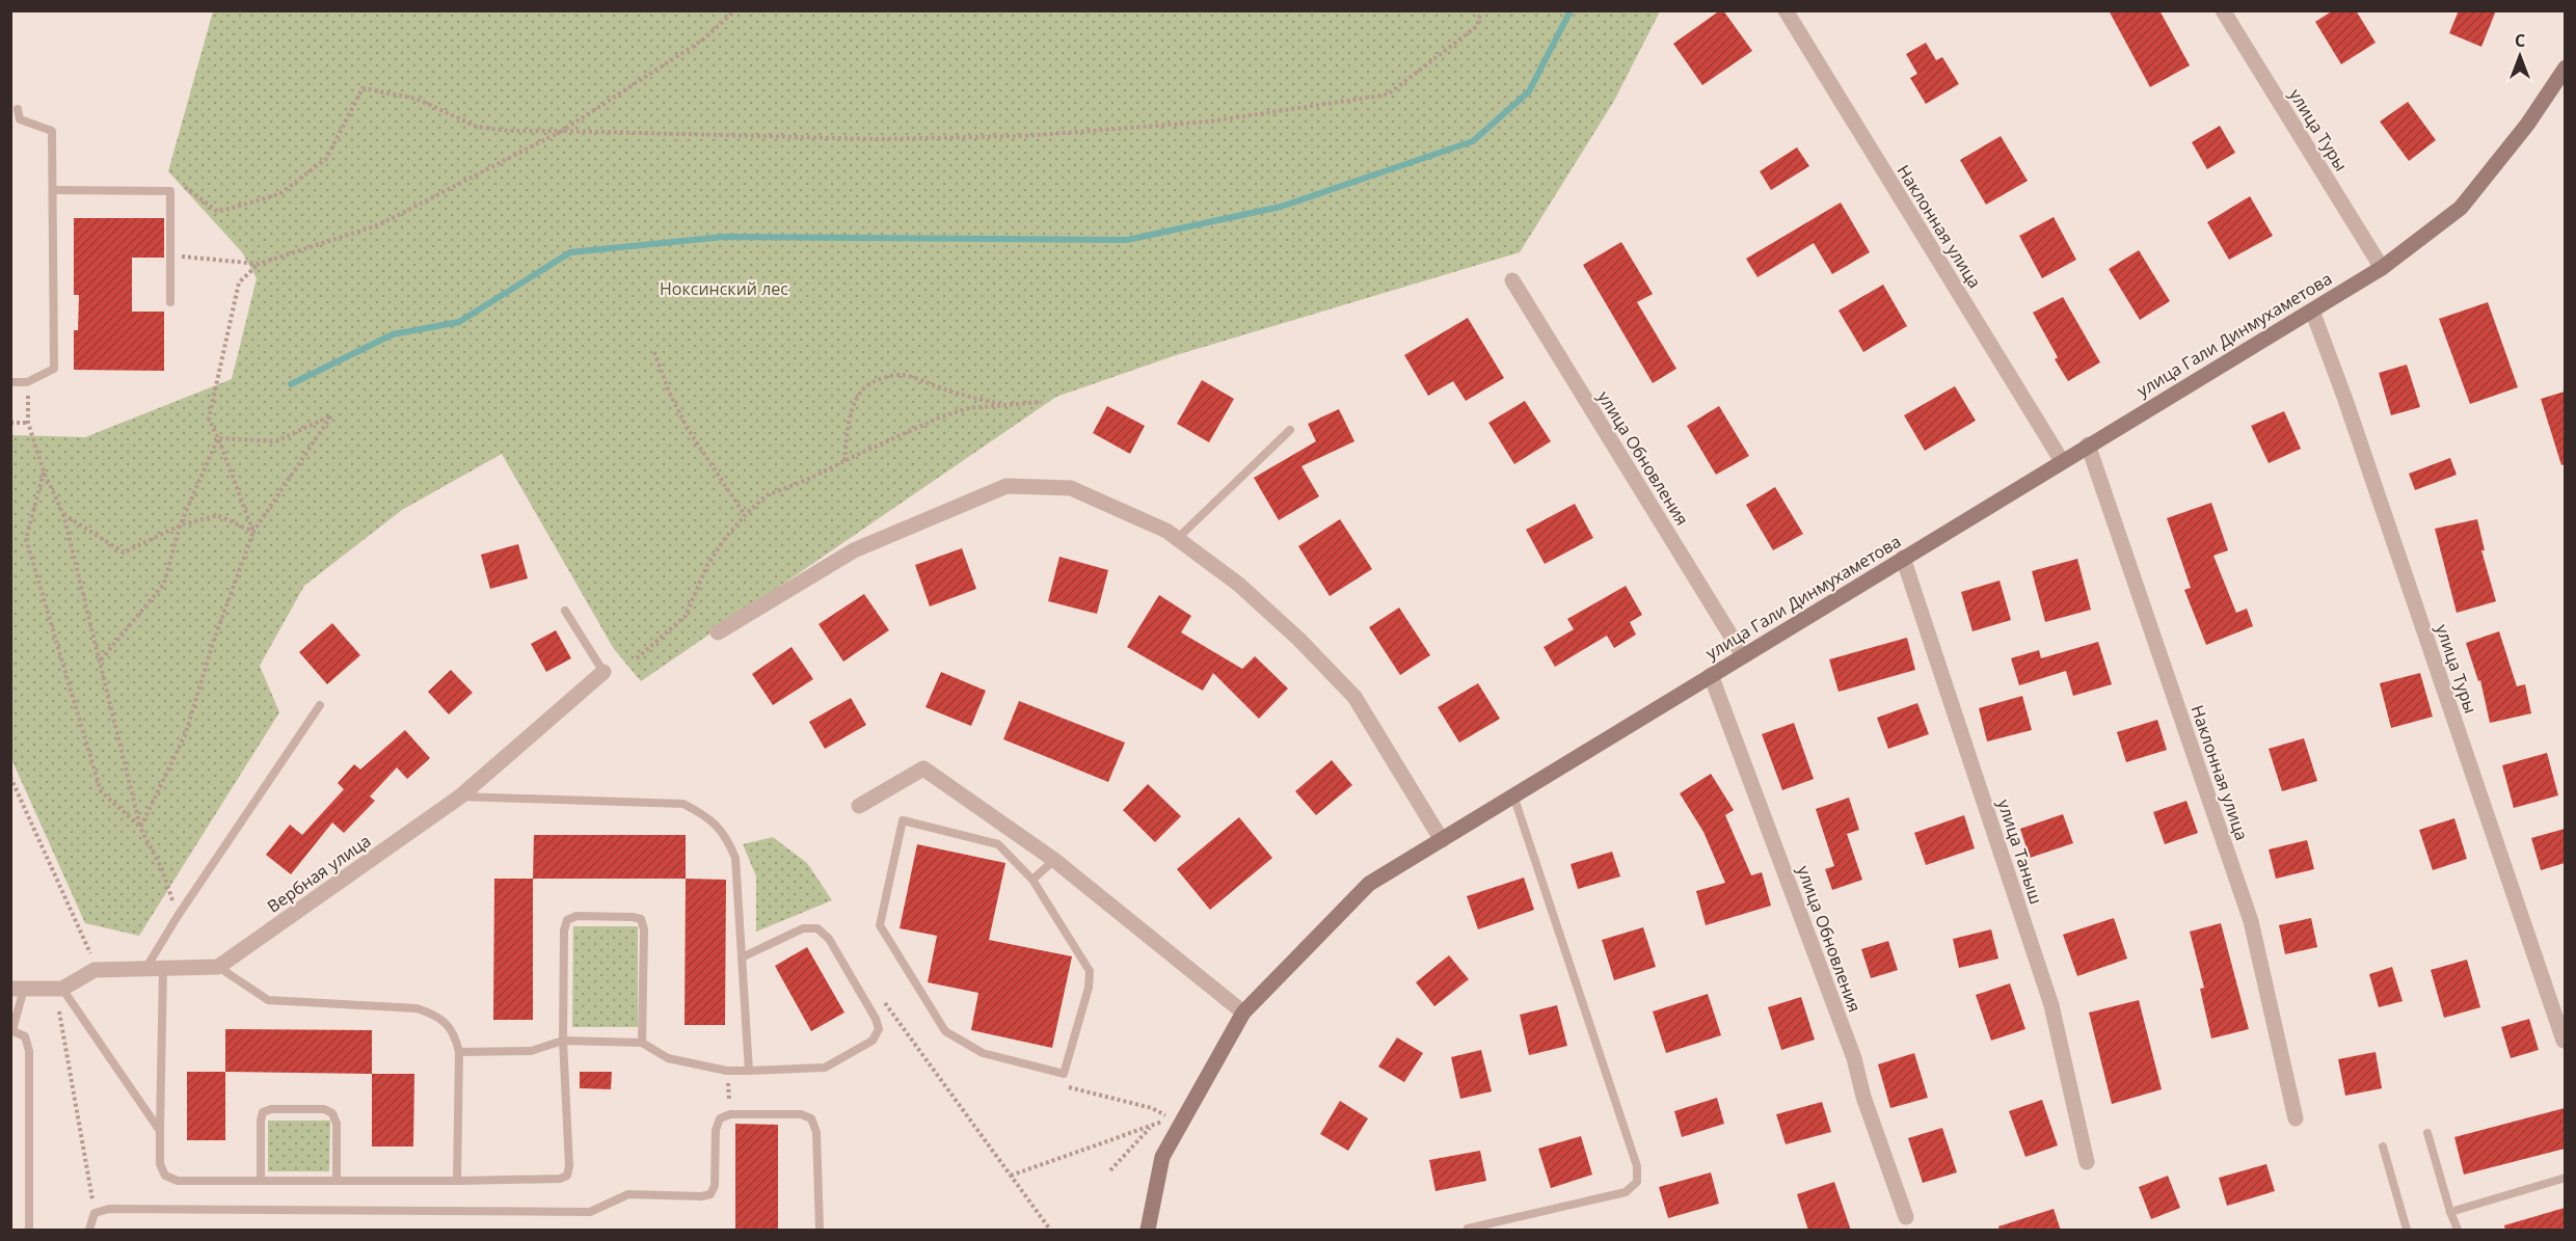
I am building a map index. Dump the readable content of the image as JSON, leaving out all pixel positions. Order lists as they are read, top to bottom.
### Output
{
  "streets": {
    "street": [
      "улица Туры",
      "Наклонная улица",
      "улица Гали Динмухаметова",
      "улица Обновления",
      "улица Таныш",
      "Вербная улица"
    ]
  },
  "crossings": [
    ["улица Туры", "улица Гали Динмухаметова"],
    ["Наклонная улица", "улица Гали Динмухаметова"],
    ["улица Гали Динмухаметова", "улица Обновления"],
    ["улица Гали Динмухаметова", "улица Таныш"]
  ],
  "parks": ["Ноксинский лес"],
  "north": "top"
}
